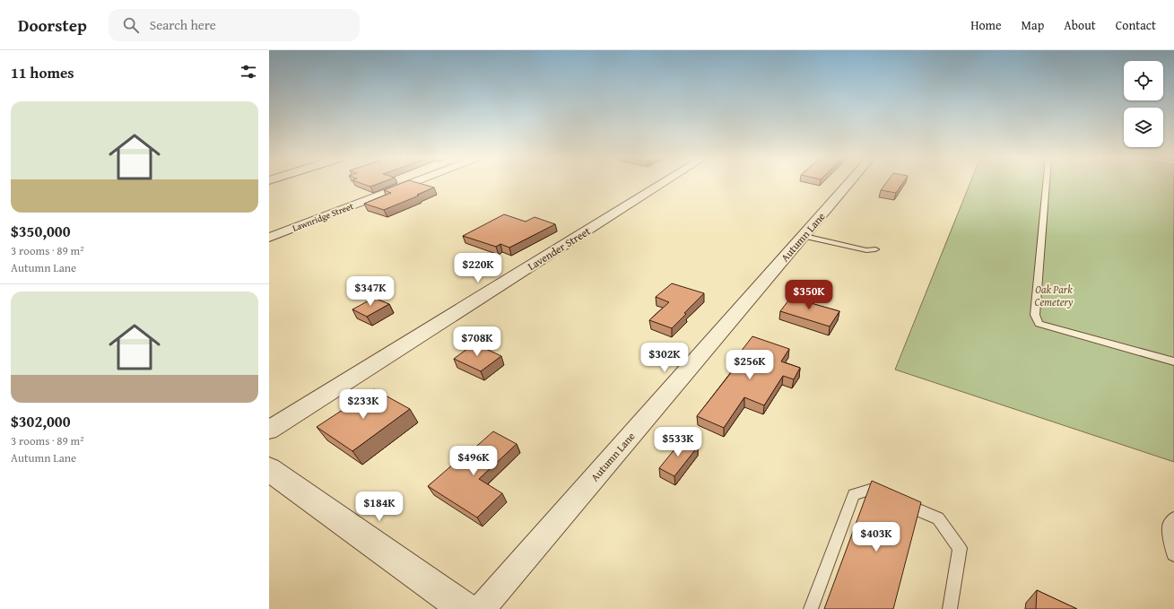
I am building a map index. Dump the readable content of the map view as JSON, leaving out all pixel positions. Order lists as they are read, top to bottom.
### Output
{
  "streets": {
    "street": ["Lawnridge Street", "Autumn Lane", "Lavender Street"]
  },
  "parks": ["Oak Park Cemetery"],
  "page": {
    "header": "Doorstep",
    "search": "Search here",
    "nav": [
      "Home",
      "Map",
      "About",
      "Contact"
    ],
    "heading": "11 homes",
    "list": [
      {
        "name": "$350,000",
        "note": "3 rooms · 89 m² · Autumn Lane"
      },
      {
        "name": "$302,000",
        "note": "3 rooms · 89 m² · Autumn Lane"
      }
    ],
    "price": [
      "$220K",
      "$347K",
      "$350K",
      "$708K",
      "$302K",
      "$256K",
      "$233K",
      "$533K",
      "$496K",
      "$184K",
      "$403K"
    ]
  }
}
